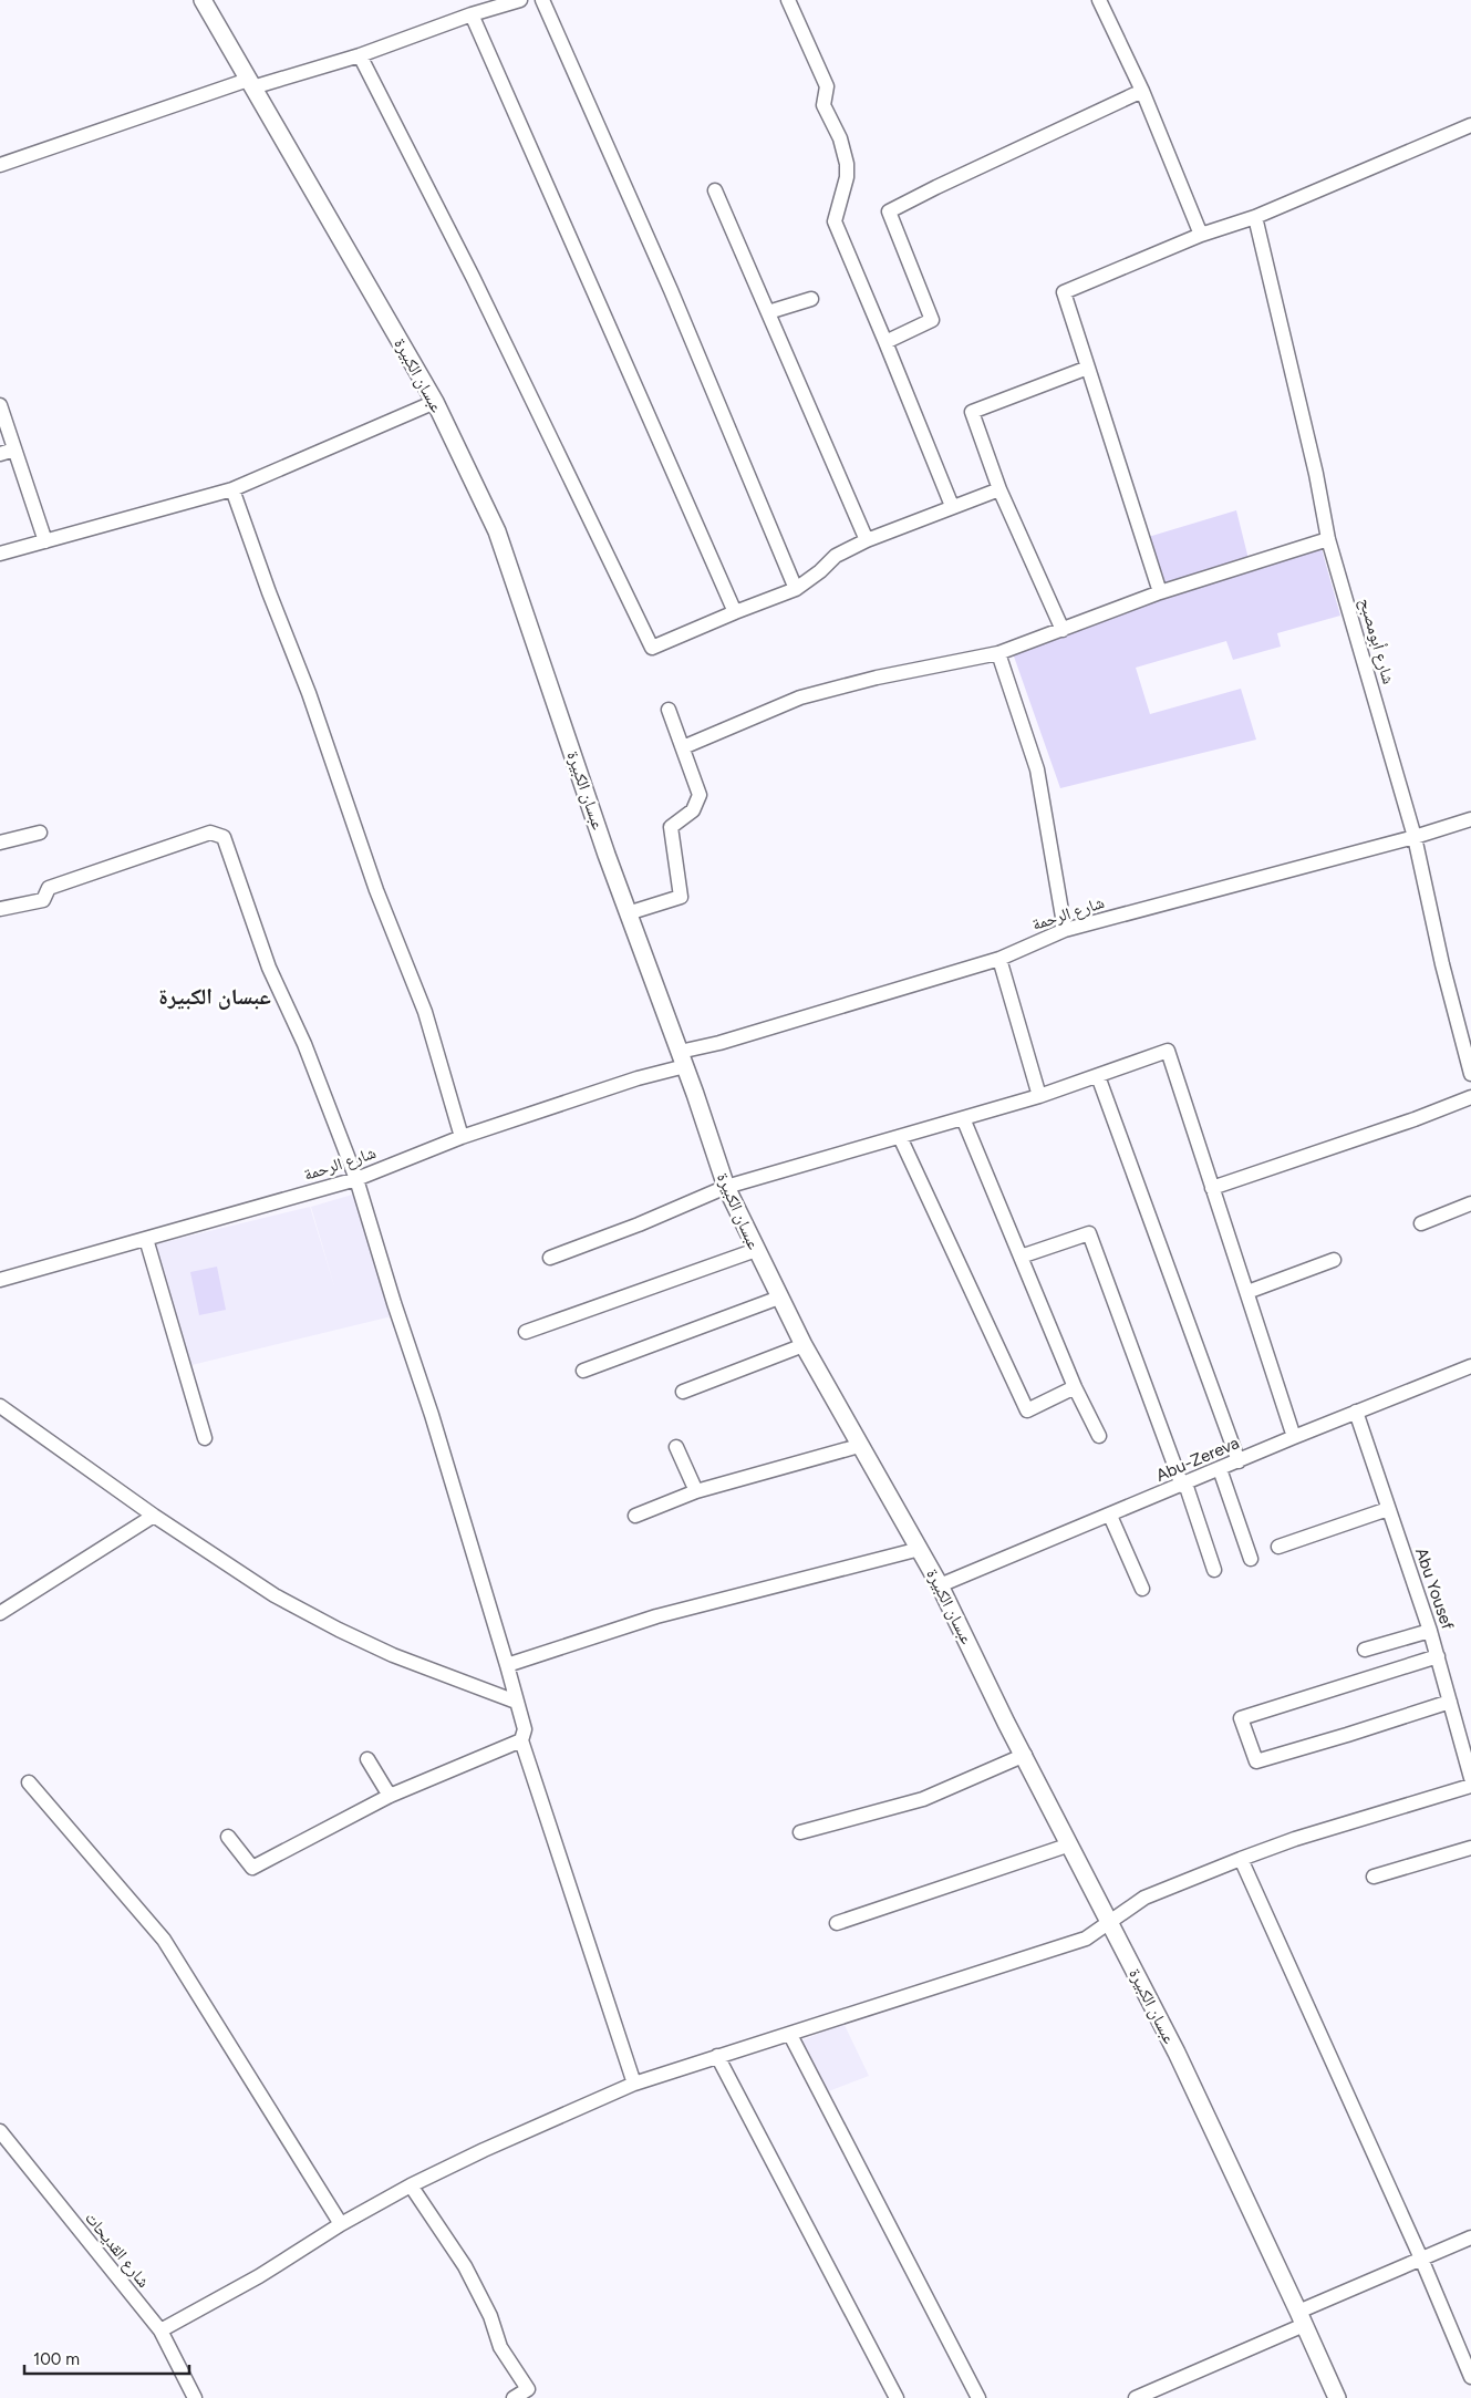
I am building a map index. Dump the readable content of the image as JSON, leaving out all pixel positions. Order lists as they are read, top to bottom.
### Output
{
  "streets": {
    "main road": ["عبسان الكبيرة"],
    "street": [
      "شارع أبومصبح",
      "شارع الرحمة",
      "Abu-Zereva",
      "Abu Yousef",
      "شارع القديحات"
    ]
  },
  "crossings": [
    ["عبسان الكبيرة", "شارع الرحمة"],
    ["عبسان الكبيرة", "Abu-Zereva"],
    ["شارع أبومصبح", "شارع الرحمة"],
    ["Abu-Zereva", "Abu Yousef"]
  ],
  "districts": ["عبسان الكبيرة"],
  "scale_bar": "100 m"
}
